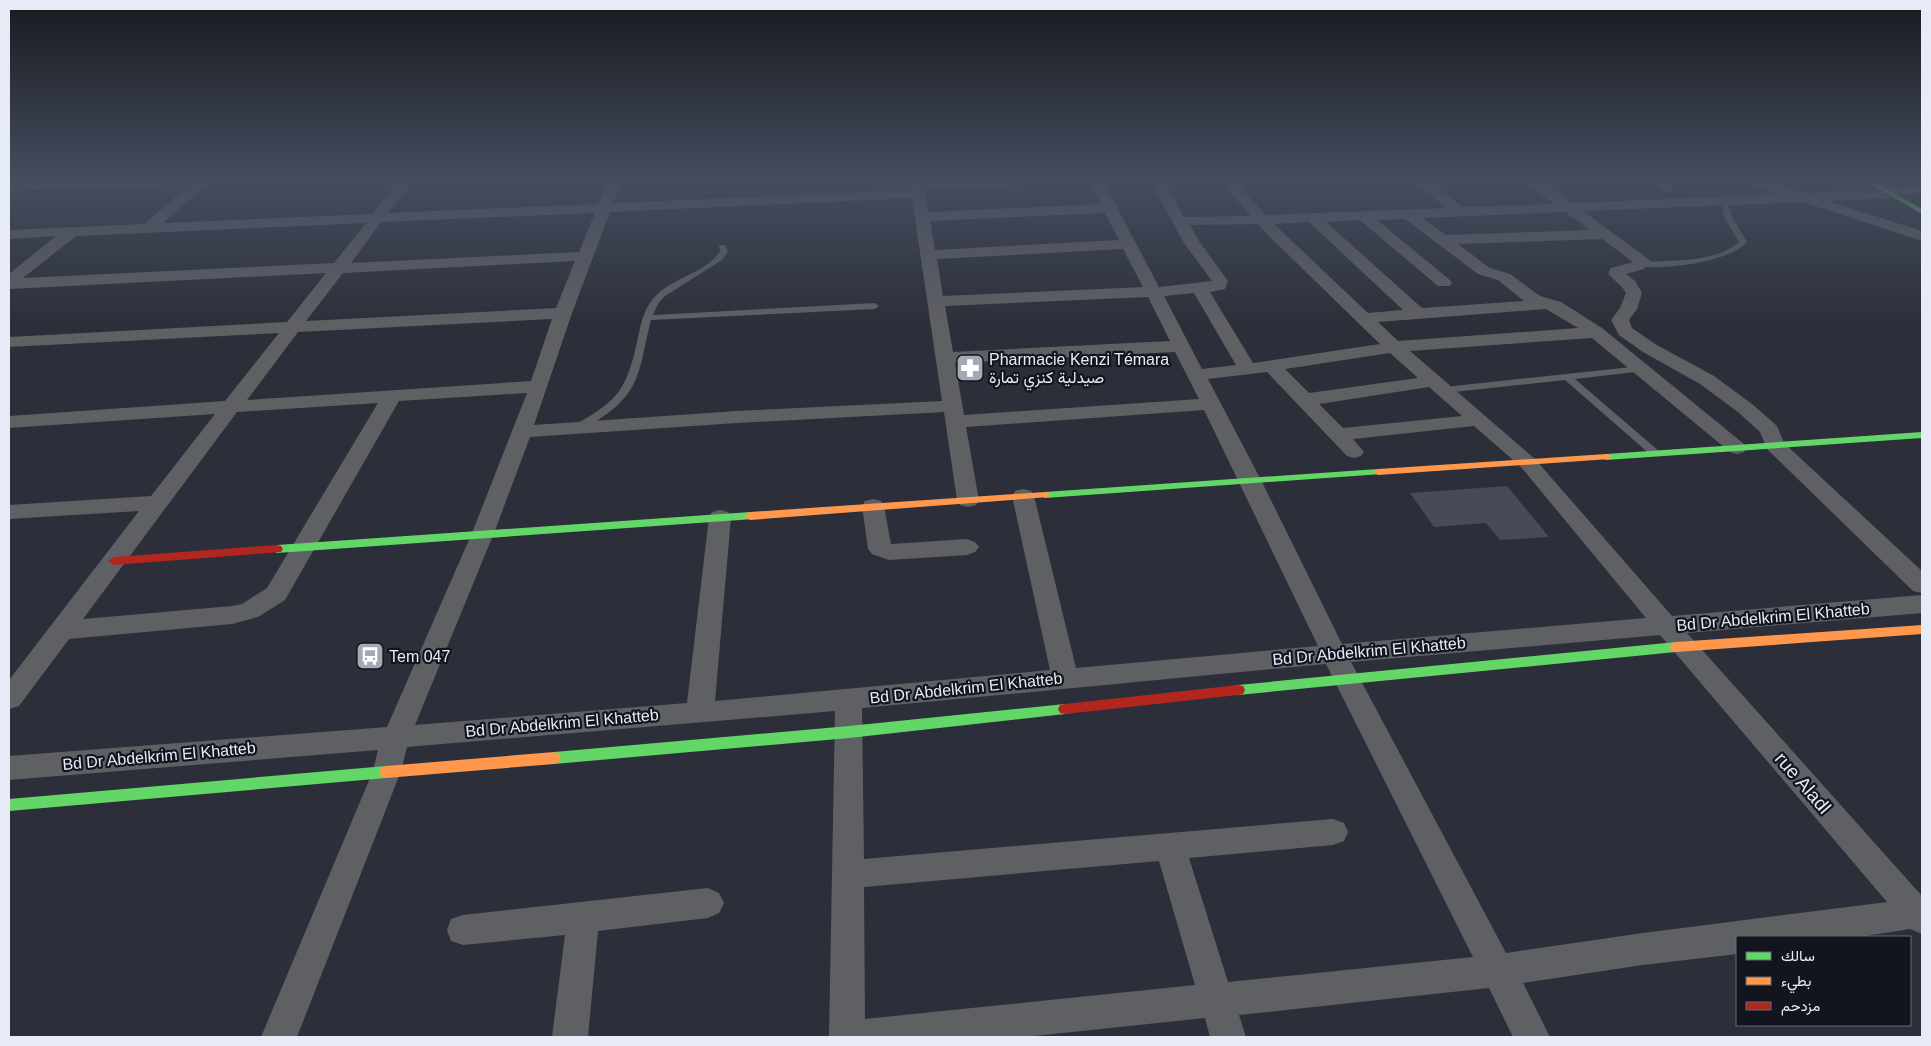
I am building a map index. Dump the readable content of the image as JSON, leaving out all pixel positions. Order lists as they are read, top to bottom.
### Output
{
  "streets": {
    "street": ["Bd Dr Abdelkrim El Khatteb", "rue Aladl"]
  },
  "crossings": [
    ["Bd Dr Abdelkrim El Khatteb", "rue Aladl"]
  ],
  "places": {
    "pharmacy": ["Pharmacie Kenzi Témara صيدلية كنزي تمارة"],
    "bus stop": ["Tem 047"]
  },
  "legend": ["سالك", "بطيء", "مزدحم"]
}
